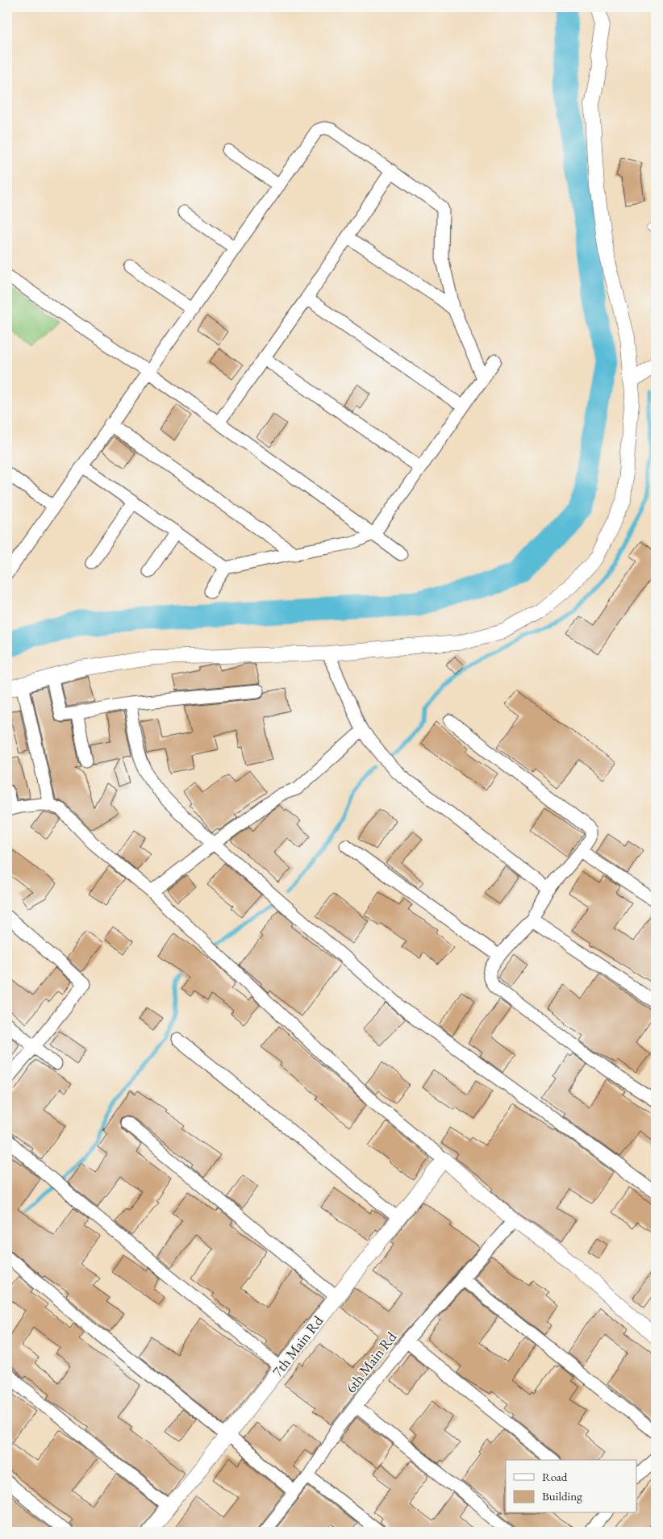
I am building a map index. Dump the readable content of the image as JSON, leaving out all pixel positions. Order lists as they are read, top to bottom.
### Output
{
  "streets": {
    "street": ["7th Main Rd", "6th Main Rd"]
  },
  "legend": ["Road", "Building"]
}
